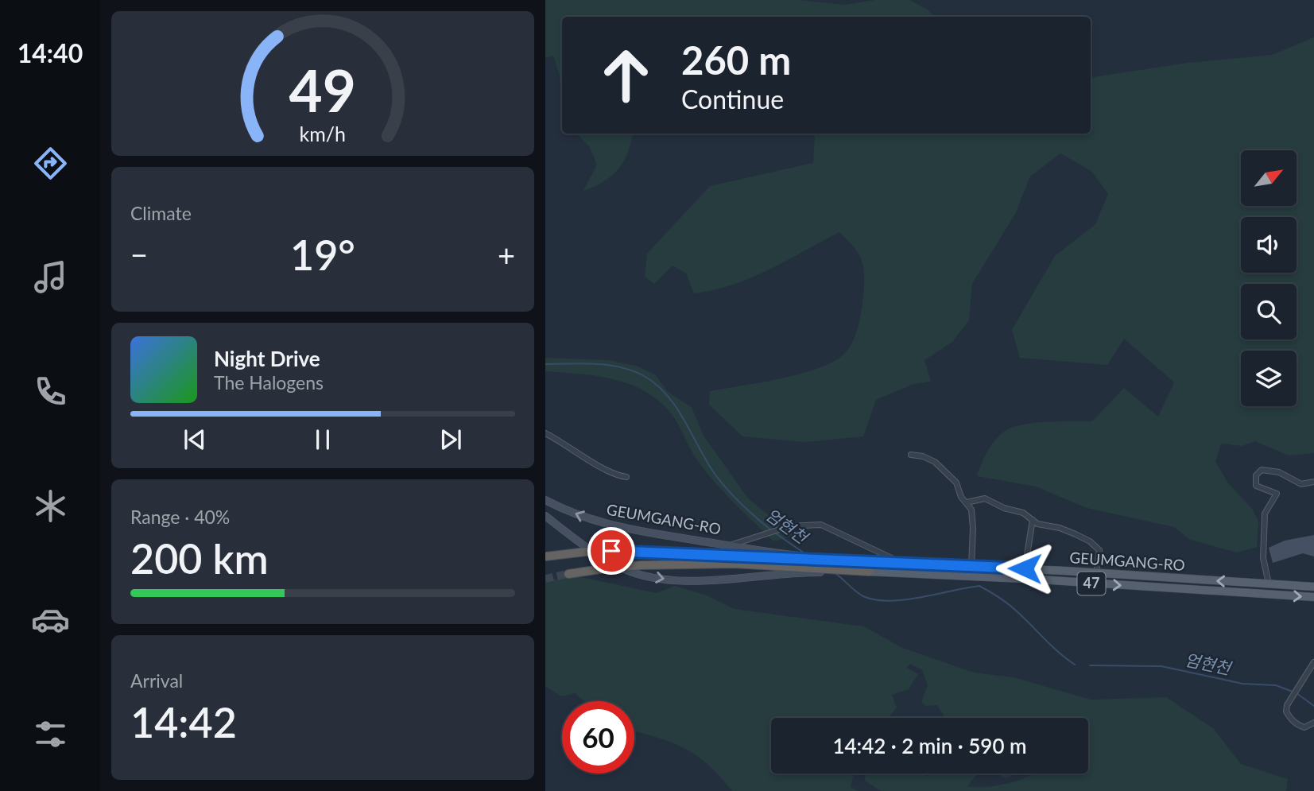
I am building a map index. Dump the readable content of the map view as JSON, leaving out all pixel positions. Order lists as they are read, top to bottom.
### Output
{
  "streets": {
    "highway": ["47"],
    "main road": ["GEUMGANG-RO"]
  },
  "crossings": [
    ["GEUMGANG-RO", "47"]
  ],
  "water": ["엄현천"],
  "north": "top right",
  "page": {
    "tabs": "14:40",
    "turn": ["260 m", "Continue"],
    "tile": [
      "Climate",
      ["Range · 40%", "200 km"],
      ["Arrival", "14:42"]
    ],
    "heat": ["−", "19°", "+"],
    "song": ["Night Drive", "The Halogens"],
    "limit": "60",
    "trip": "14:42 · 2 min · 590 m",
    "gauge": ["49", "km/h"]
  }
}
